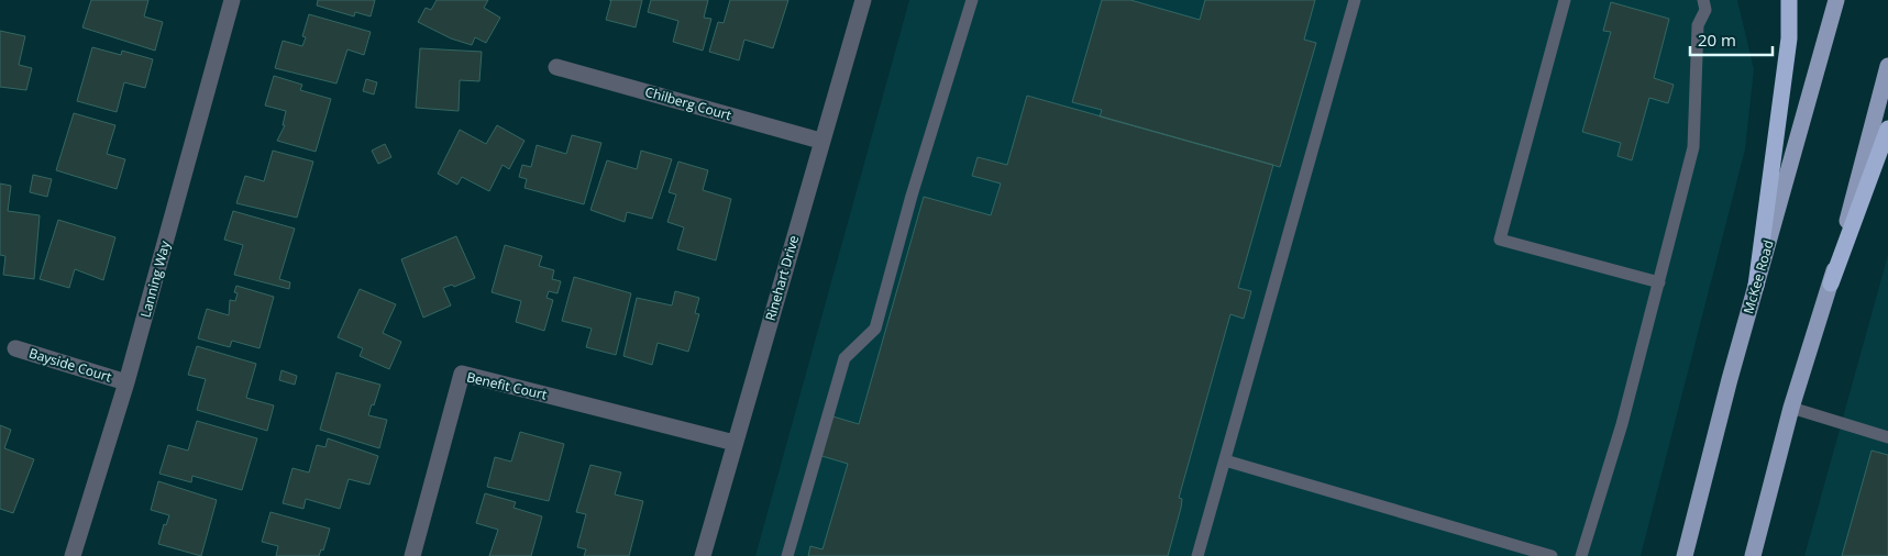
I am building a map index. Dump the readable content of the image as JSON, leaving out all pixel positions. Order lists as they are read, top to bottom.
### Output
{
  "streets": {
    "main road": ["McKee Road"],
    "street": [
      "Chilberg Court",
      "Rinehart Drive",
      "Lanning Way",
      "Bayside Court",
      "Benefit Court"
    ]
  },
  "crossings": [
    ["Chilberg Court", "Rinehart Drive"],
    ["Rinehart Drive", "Benefit Court"],
    ["Lanning Way", "Bayside Court"]
  ],
  "scale_bar": "20 m"
}
